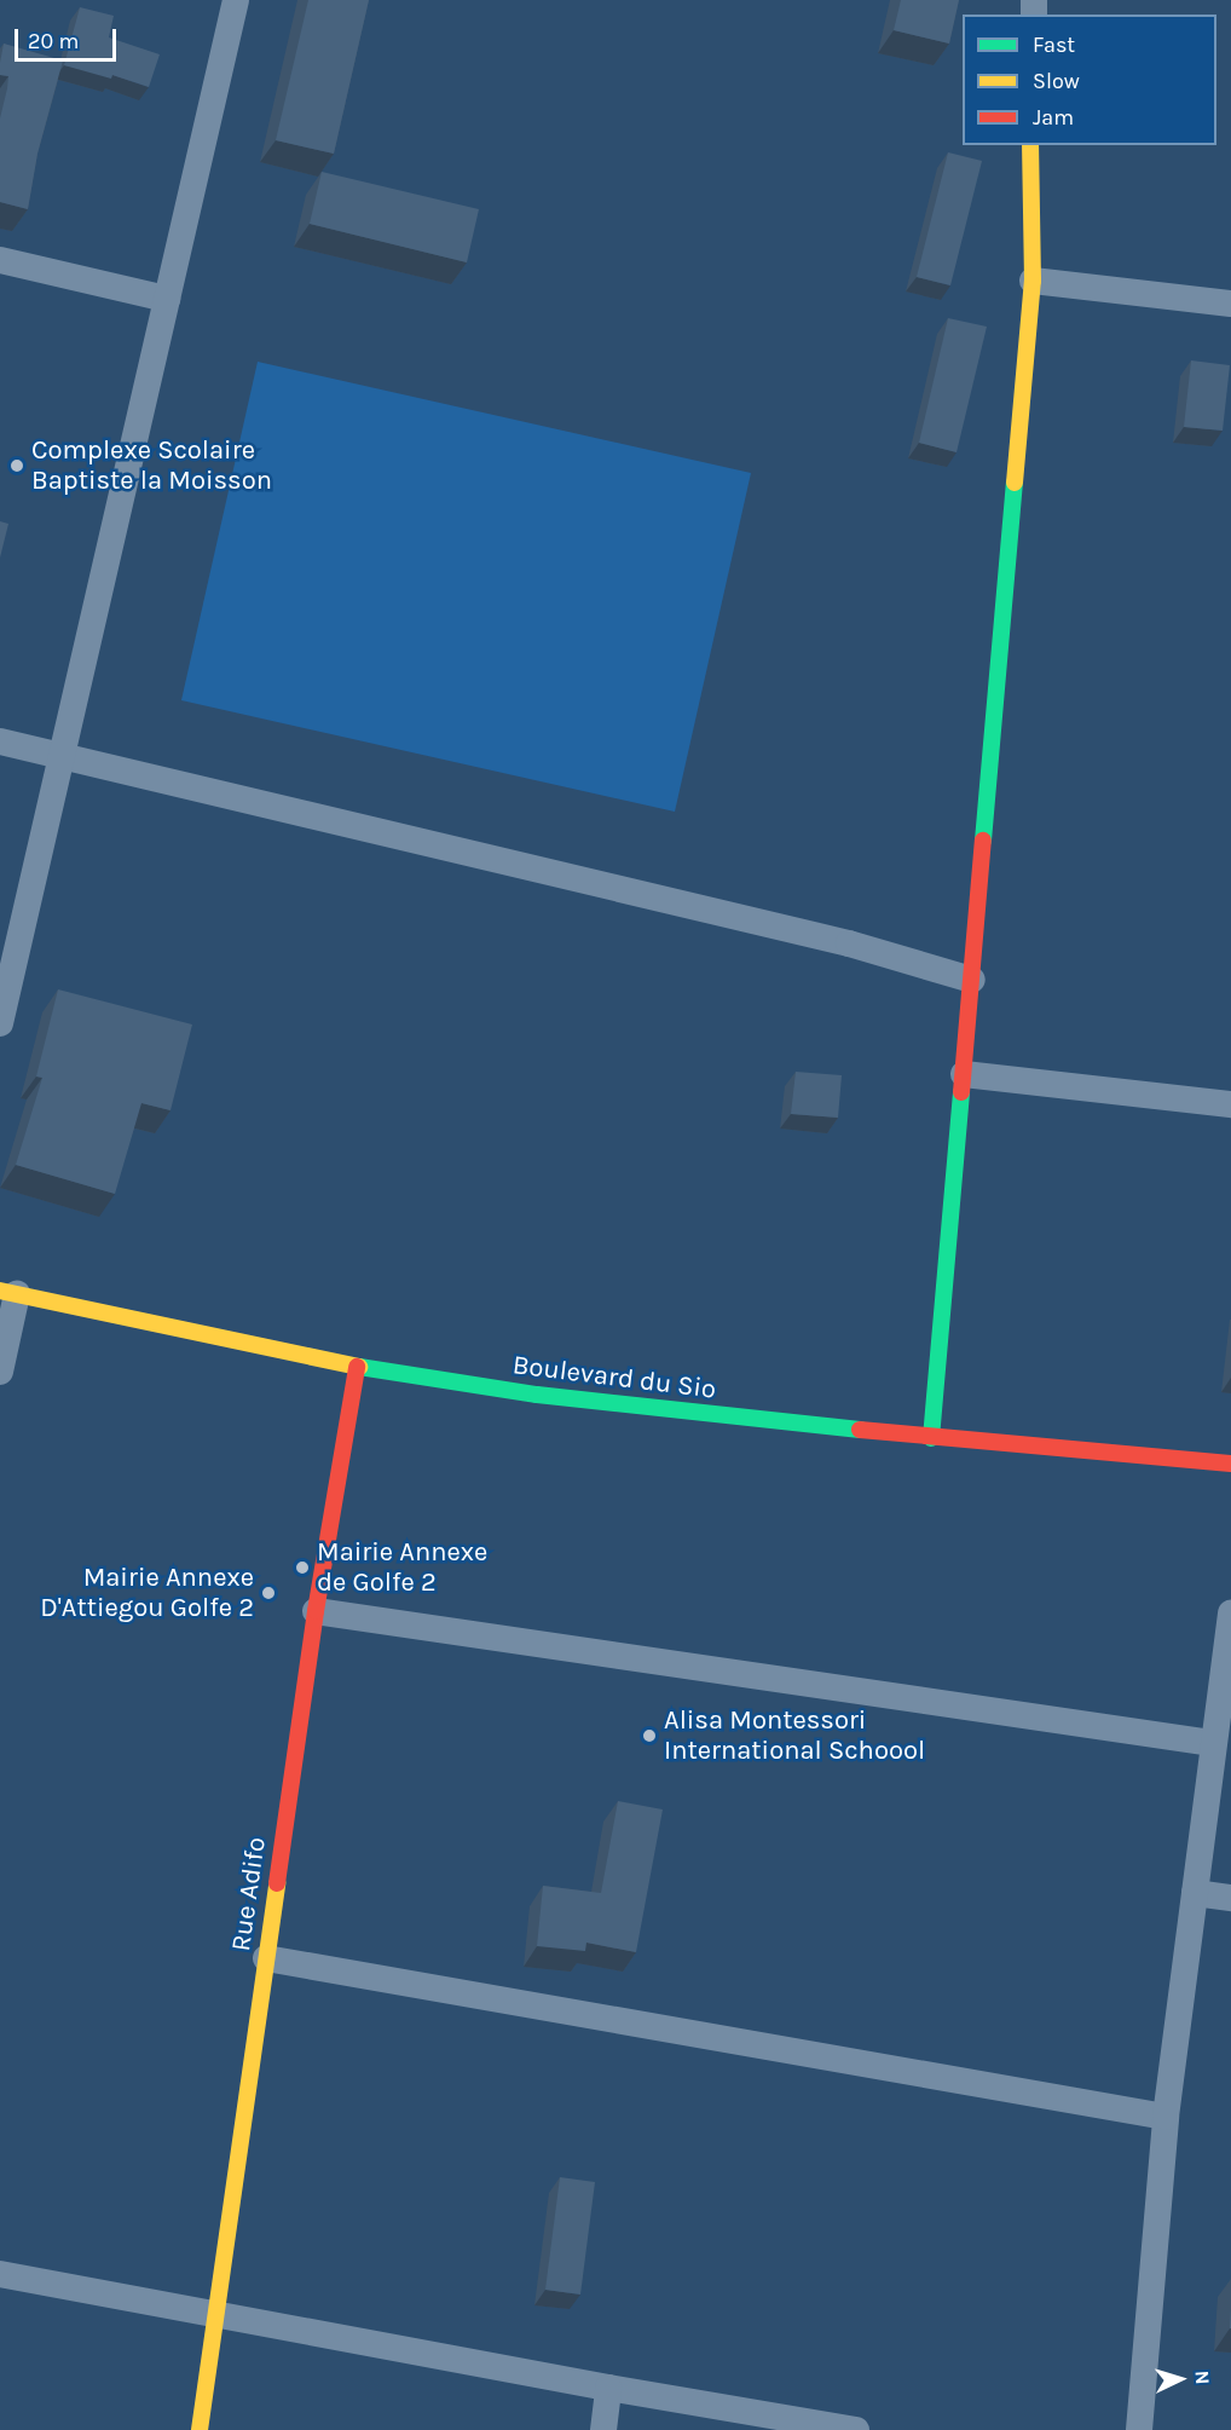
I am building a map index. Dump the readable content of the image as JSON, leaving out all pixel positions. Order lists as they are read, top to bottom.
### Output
{
  "streets": {
    "street": ["Boulevard du Sio", "Rue Adifo"]
  },
  "crossings": [
    ["Boulevard du Sio", "Rue Adifo"]
  ],
  "places": [
    "Complexe Scolaire Baptiste la Moisson",
    "Mairie Annexe de Golfe 2",
    "Mairie Annexe D'Attiegou Golfe 2",
    "Alisa Montessori International Schoool"
  ],
  "legend": ["Fast", "Slow", "Jam"],
  "scale_bar": "20 m",
  "north": "right"
}
